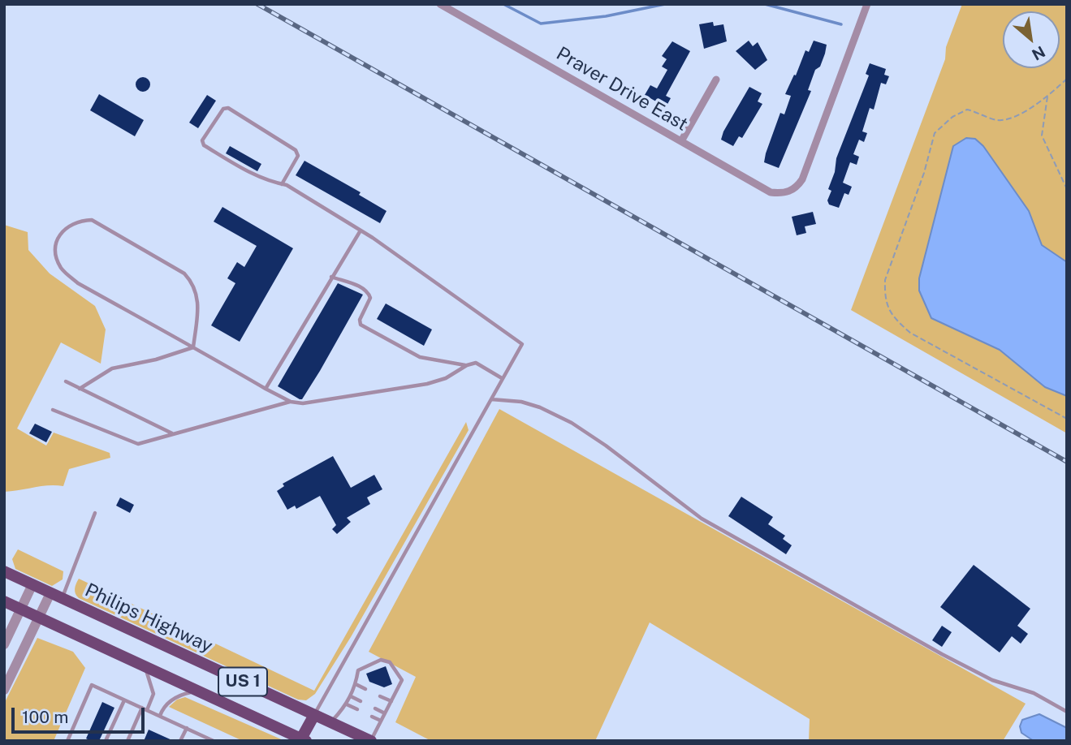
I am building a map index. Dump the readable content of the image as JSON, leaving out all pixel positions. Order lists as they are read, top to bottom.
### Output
{
  "streets": {
    "main road": ["Philips Highway", "US 1"],
    "street": ["Praver Drive East"]
  },
  "scale_bar": "100 m",
  "north": "bottom right"
}
